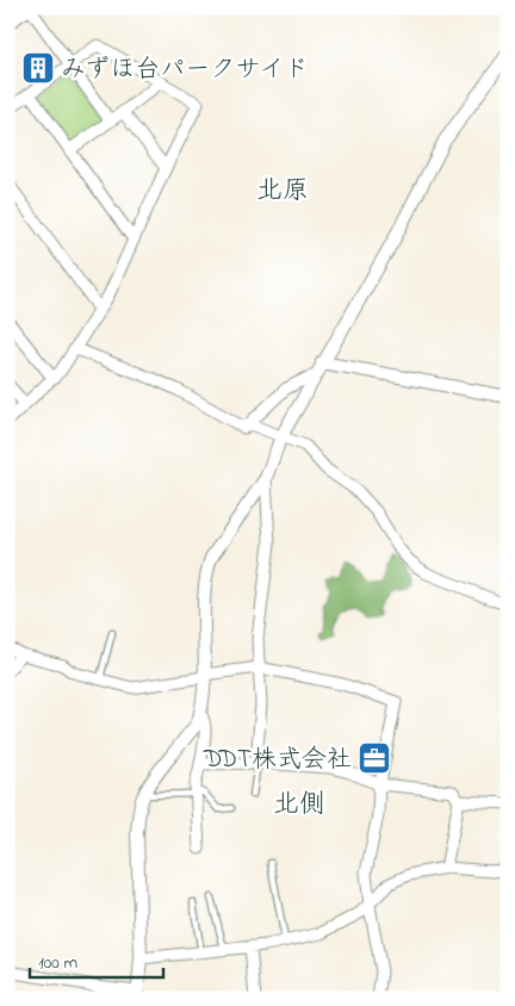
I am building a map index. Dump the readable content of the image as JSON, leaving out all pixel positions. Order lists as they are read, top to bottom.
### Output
{
  "districts": ["北原", "北側"],
  "places": {
    "building": ["みずほ台パークサイド"],
    "office": ["DDT株式会社"]
  },
  "scale_bar": "100 m"
}
